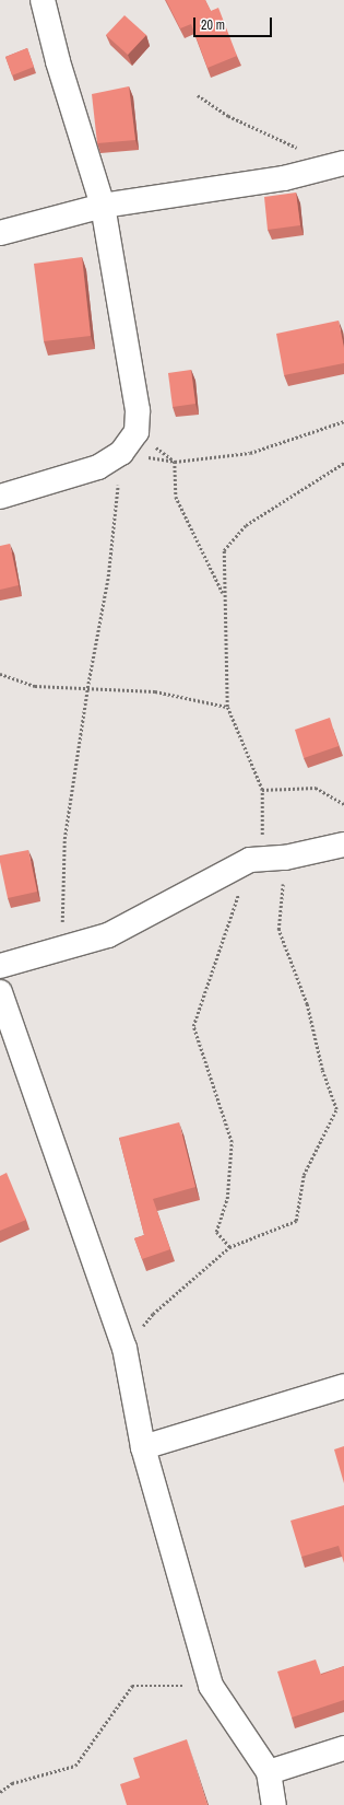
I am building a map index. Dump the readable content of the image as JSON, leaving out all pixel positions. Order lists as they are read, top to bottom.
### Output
{
  "scale_bar": "20 m"
}
